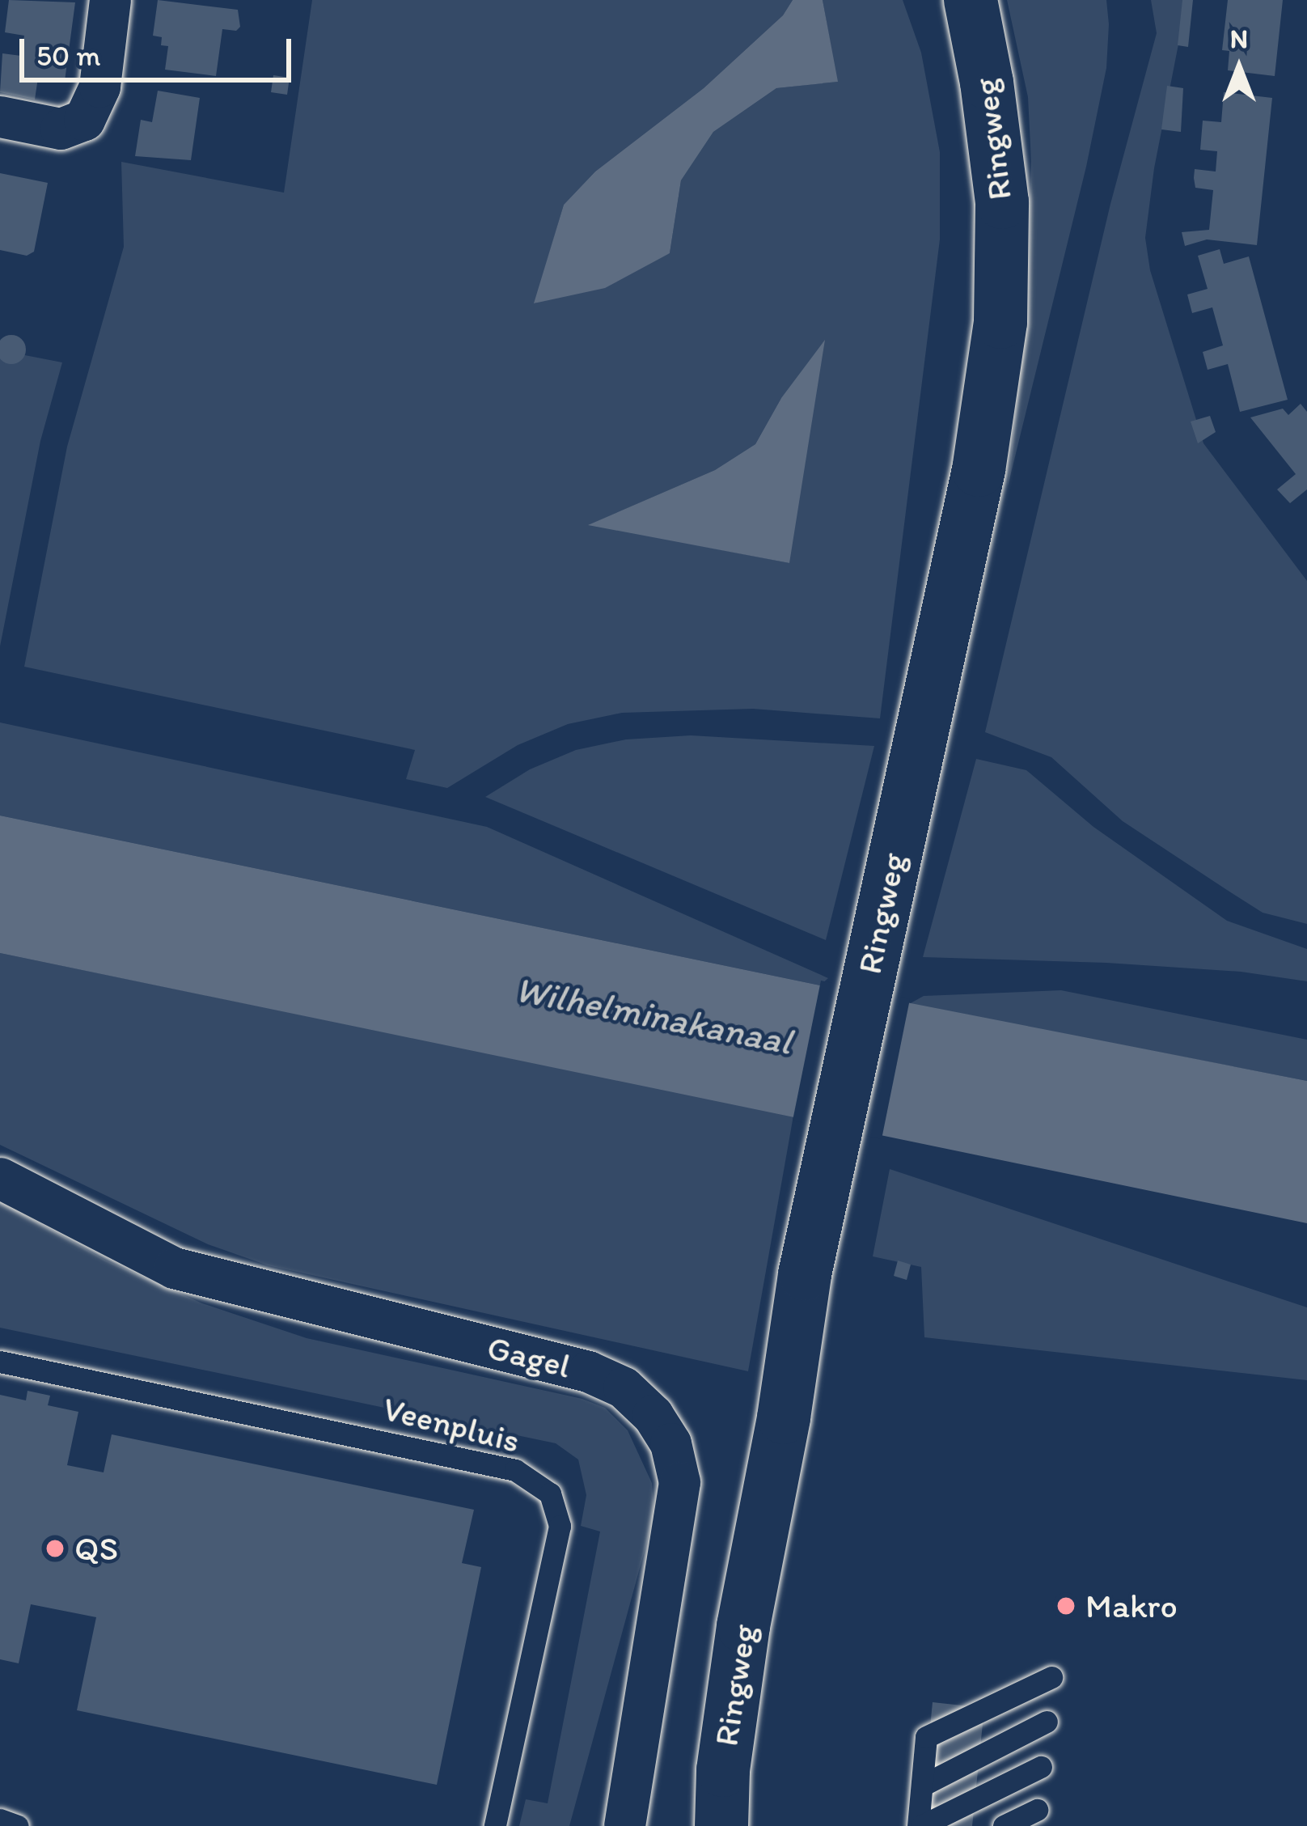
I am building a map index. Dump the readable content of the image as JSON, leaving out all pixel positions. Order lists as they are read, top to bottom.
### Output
{
  "streets": {
    "main road": ["Ringweg"],
    "street": ["Gagel"],
    "lane": ["Veenpluis"]
  },
  "water": ["Wilhelminakanaal"],
  "places": ["QS", "Makro"],
  "scale_bar": "50 m",
  "north": "top"
}
